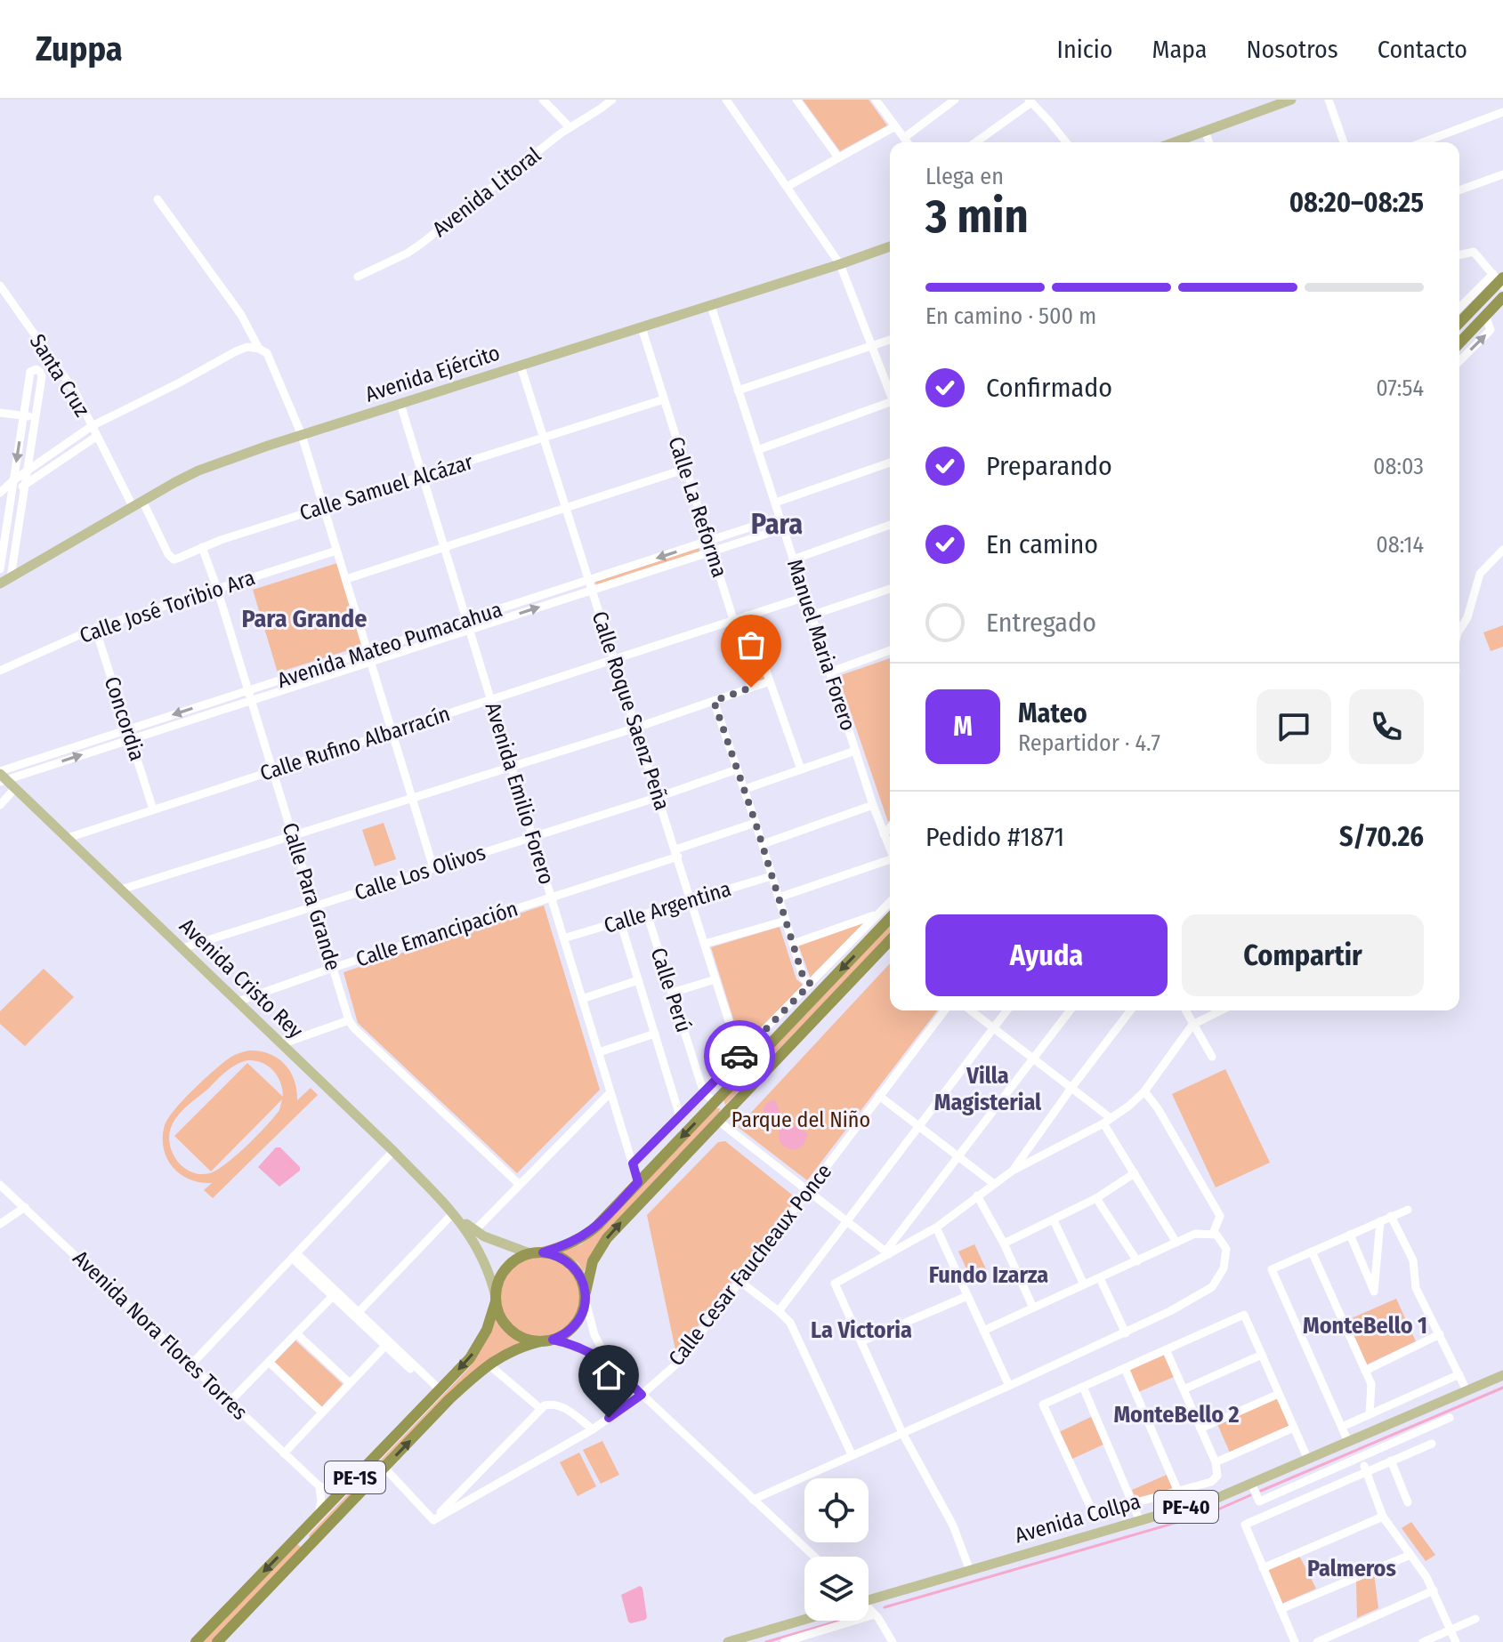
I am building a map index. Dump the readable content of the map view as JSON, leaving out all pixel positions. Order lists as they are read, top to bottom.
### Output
{
  "streets": {
    "highway": ["PE-1S"],
    "main road": [
      "Avenida Ejército",
      "Avenida Cristo Rey",
      "PE-40",
      "Avenida Collpa"
    ],
    "street": [
      "Avenida Litoral",
      "Santa Cruz",
      "Calle Samuel Alcázar",
      "Calle La Reforma",
      "Calle José Toribio Ara",
      "Avenida Mateo Pumacahua",
      "Manuel Maria Forero",
      "Calle Roque Saenz Peña",
      "Concordia",
      "Calle Rufino Albarracín",
      "Avenida Emilio Forero",
      "Calle Los Olivos",
      "Calle Para Grande",
      "Calle Argentina",
      "Calle Emancipación",
      "Calle Perú",
      "Calle Cesar Faucheaux Ponce",
      "Avenida Nora Flores Torres"
    ]
  },
  "crossings": [
    ["Avenida Ejército", "Santa Cruz"],
    ["Avenida Ejército", "Calle Samuel Alcázar"],
    ["Avenida Ejército", "Calle La Reforma"],
    ["Avenida Ejército", "Manuel Maria Forero"],
    ["Avenida Ejército", "Calle Roque Saenz Peña"],
    ["Avenida Ejército", "Avenida Emilio Forero"],
    ["Santa Cruz", "Calle Samuel Alcázar"],
    ["Calle Samuel Alcázar", "Calle La Reforma"],
    ["Calle Samuel Alcázar", "Calle Roque Saenz Peña"],
    ["Calle Samuel Alcázar", "Avenida Emilio Forero"],
    ["Calle Samuel Alcázar", "Calle Para Grande"],
    ["Calle La Reforma", "Avenida Mateo Pumacahua"],
    ["Calle La Reforma", "Calle Rufino Albarracín"],
    ["Calle José Toribio Ara", "Concordia"],
    ["Calle José Toribio Ara", "Calle Para Grande"],
    ["Avenida Mateo Pumacahua", "Manuel Maria Forero"],
    ["Avenida Mateo Pumacahua", "Calle Roque Saenz Peña"],
    ["Avenida Mateo Pumacahua", "Concordia"],
    ["Avenida Mateo Pumacahua", "Avenida Emilio Forero"],
    ["Avenida Mateo Pumacahua", "Calle Para Grande"],
    ["Avenida Mateo Pumacahua", "Avenida Cristo Rey"],
    ["Manuel Maria Forero", "Calle Rufino Albarracín"],
    ["Calle Roque Saenz Peña", "Calle Rufino Albarracín"],
    ["Calle Roque Saenz Peña", "Calle Los Olivos"],
    ["Calle Roque Saenz Peña", "Calle Argentina"],
    ["Calle Roque Saenz Peña", "Calle Emancipación"],
    ["Concordia", "Calle Rufino Albarracín"],
    ["Calle Rufino Albarracín", "Avenida Emilio Forero"],
    ["Calle Rufino Albarracín", "Calle Para Grande"],
    ["Calle Rufino Albarracín", "Avenida Cristo Rey"],
    ["Avenida Emilio Forero", "Calle Los Olivos"],
    ["Avenida Emilio Forero", "Calle Argentina"],
    ["Avenida Emilio Forero", "Calle Emancipación"],
    ["Calle Los Olivos", "Calle Para Grande"],
    ["Calle Los Olivos", "Avenida Cristo Rey"],
    ["Calle Para Grande", "Calle Emancipación"],
    ["Calle Argentina", "Calle Perú"],
    ["Calle Emancipación", "Avenida Cristo Rey"],
    ["Avenida Cristo Rey", "PE-1S"],
    ["Avenida Nora Flores Torres", "PE-1S"]
  ],
  "districts": [
    "Para",
    "Para Grande",
    "Villa Magisterial",
    "Fundo Izarza",
    "MonteBello 1",
    "La Victoria",
    "MonteBello 2",
    "Palmeros"
  ],
  "parks": ["Parque del Niño"],
  "page": {
    "header": "Zuppa",
    "nav": [
      "Inicio",
      "Mapa",
      "Nosotros",
      "Contacto"
    ],
    "heading": ["3 min", "Llega en", "08:20–08:25"],
    "panel": [
      "Mateo",
      "Repartidor · 4.7",
      "Pedido #1871",
      "S/70.26"
    ],
    "bar": "En camino · 500 m",
    "list": [
      ["Confirmado", "07:54"],
      ["Preparando", "08:03"],
      ["En camino", "08:14"],
      "Entregado"
    ],
    "round": "M",
    "buttons": ["Ayuda", "Compartir"]
  }
}
